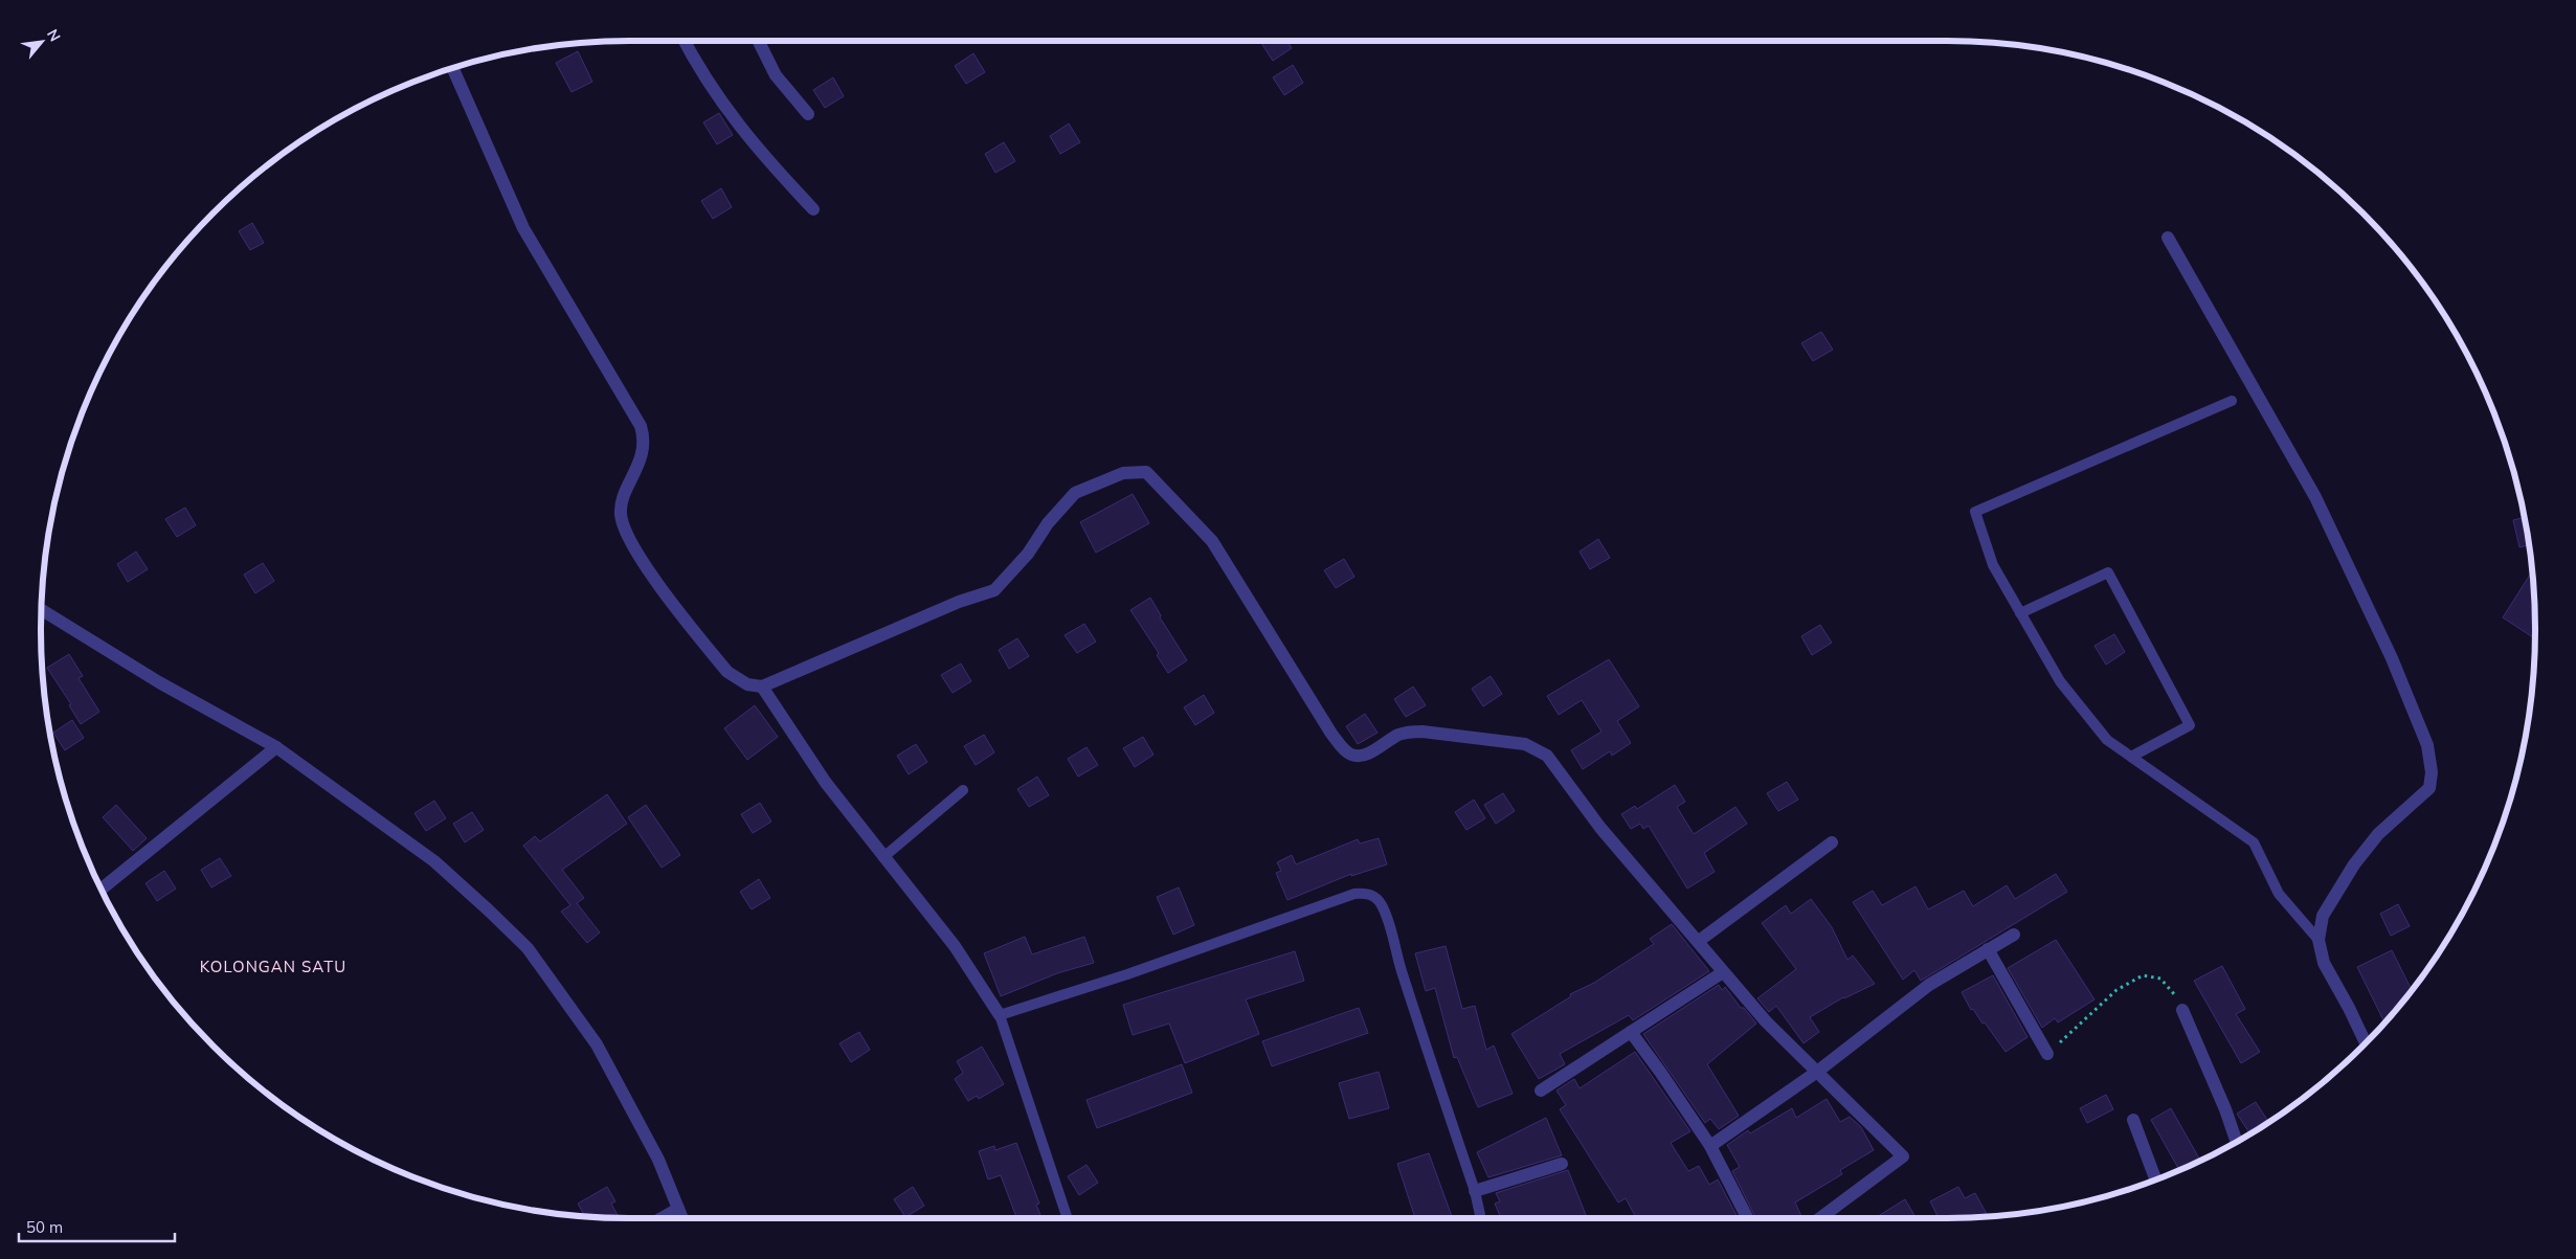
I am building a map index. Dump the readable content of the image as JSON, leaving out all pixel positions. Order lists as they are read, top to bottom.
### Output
{
  "districts": ["KOLONGAN SATU"],
  "scale_bar": "50 m",
  "north": "top right"
}
